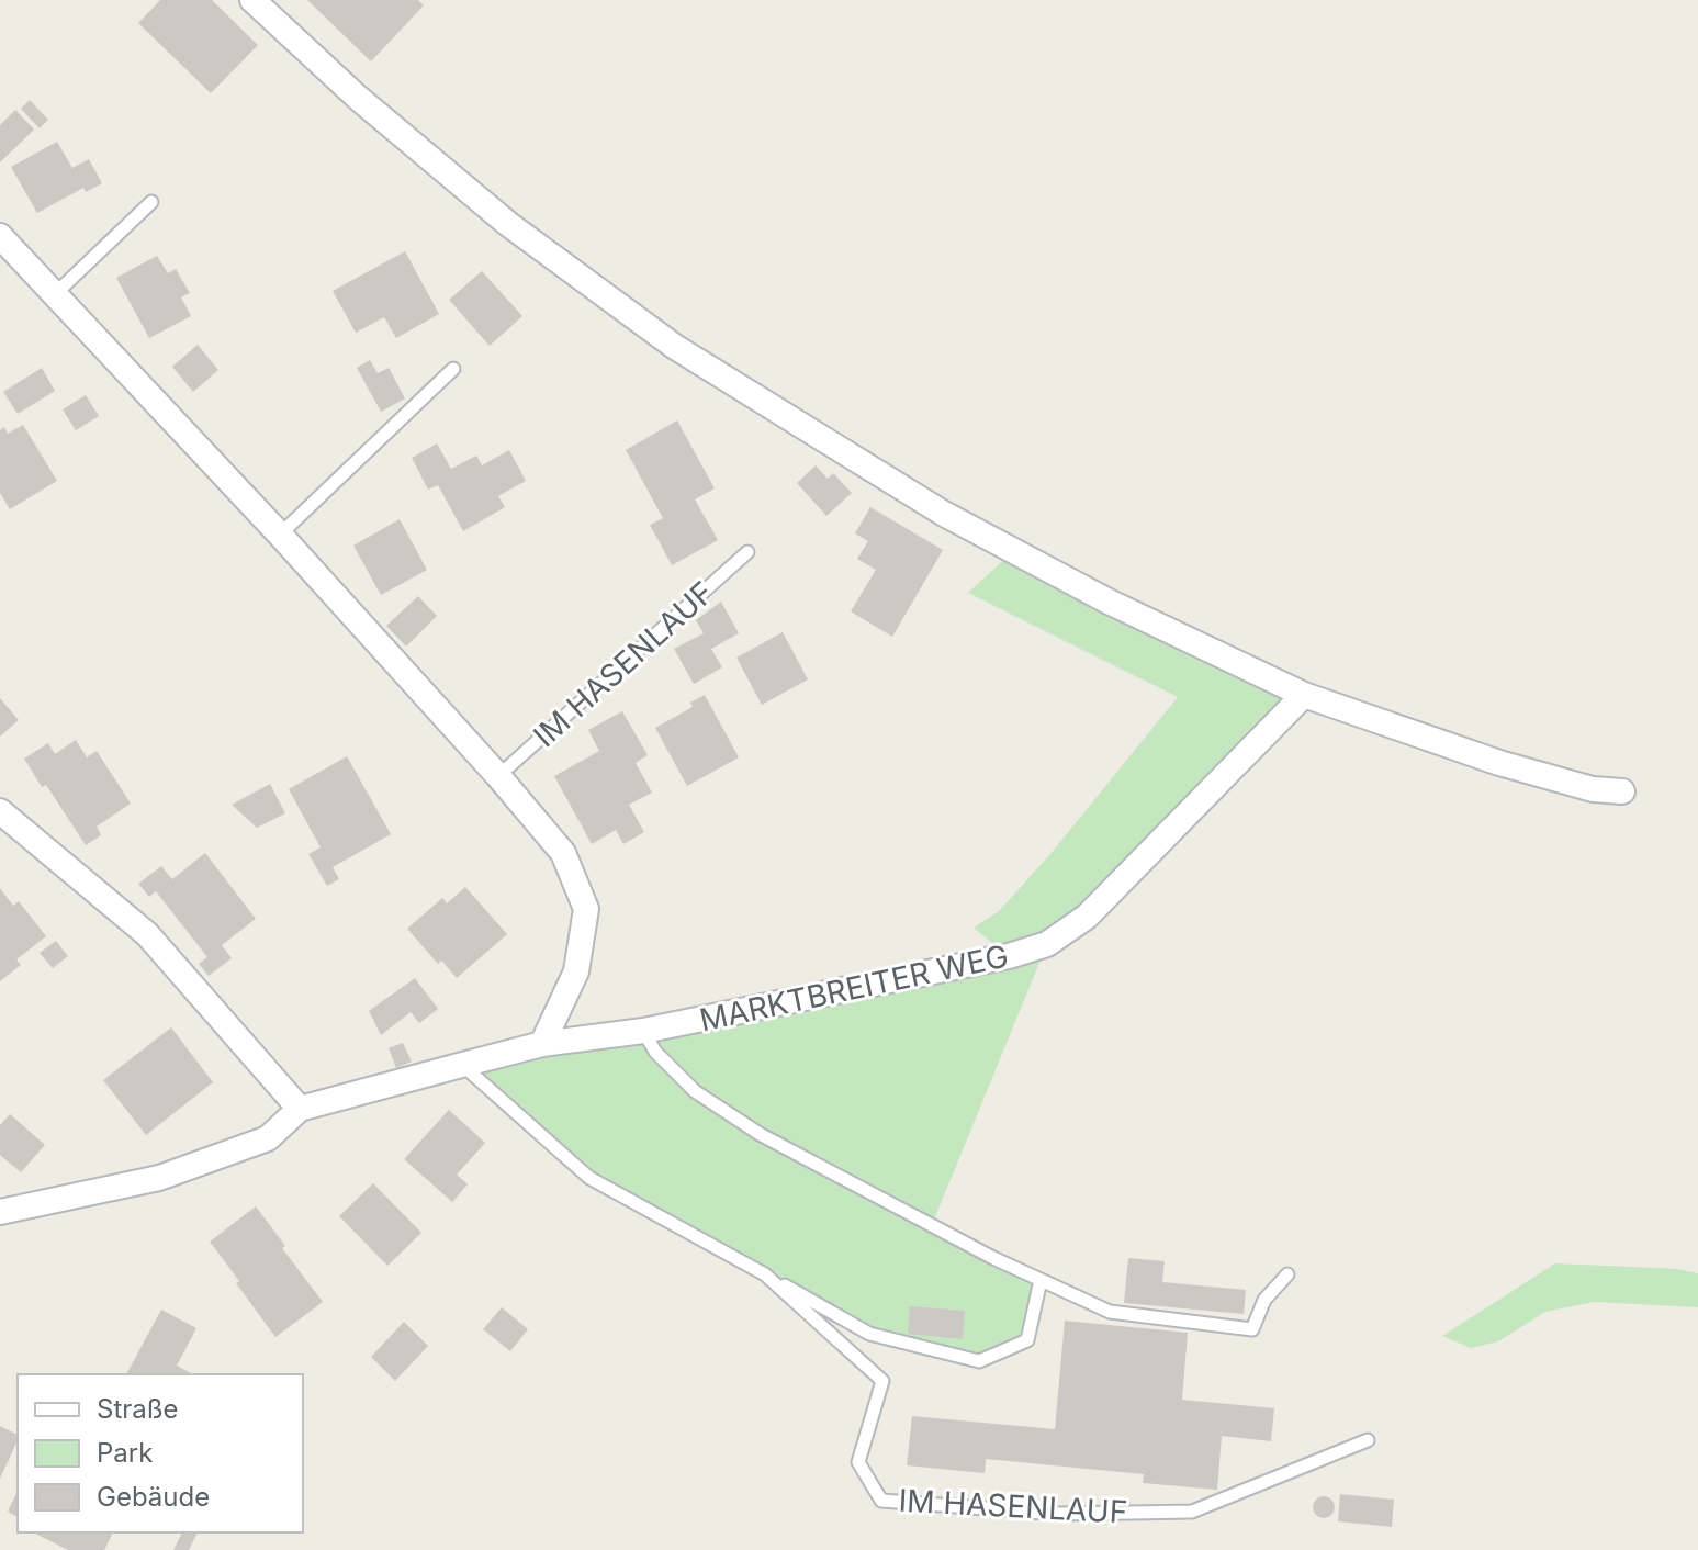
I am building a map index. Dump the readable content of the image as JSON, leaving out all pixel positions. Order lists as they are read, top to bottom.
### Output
{
  "streets": {
    "street": ["MARKTBREITER WEG"],
    "lane": ["IM HASENLAUF"]
  },
  "crossings": [
    ["IM HASENLAUF", "MARKTBREITER WEG"]
  ],
  "legend": ["Straße", "Park", "Gebäude"]
}
